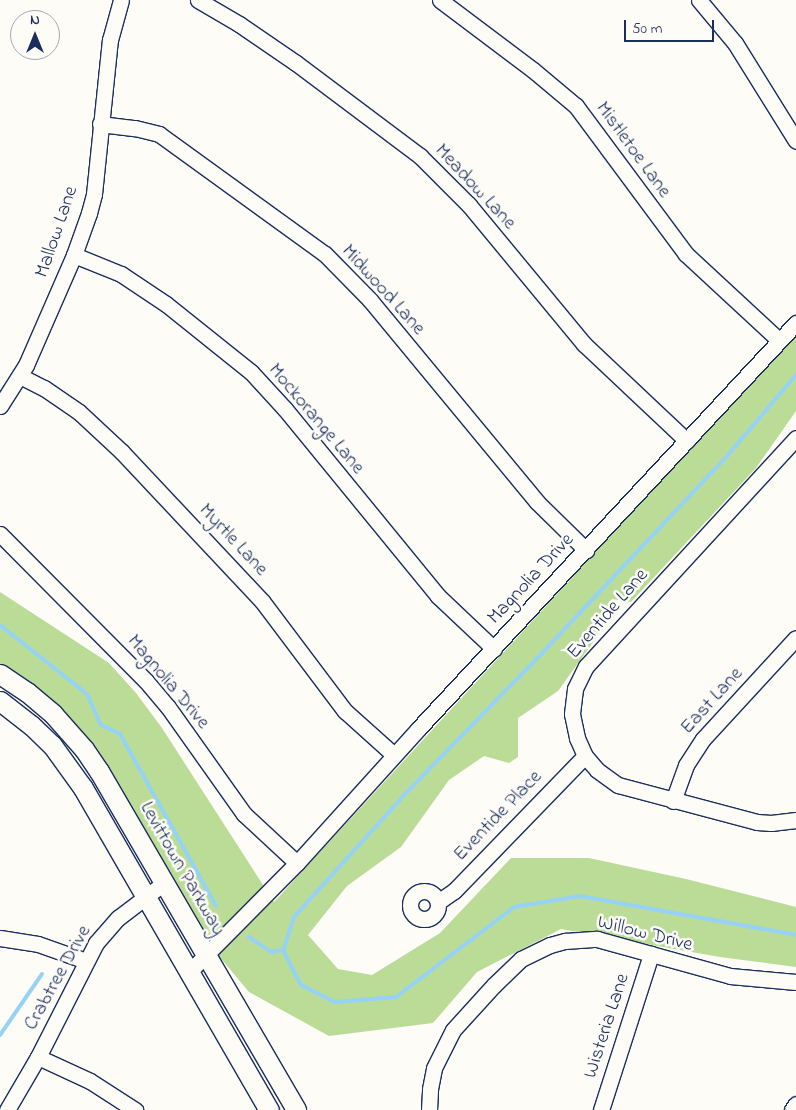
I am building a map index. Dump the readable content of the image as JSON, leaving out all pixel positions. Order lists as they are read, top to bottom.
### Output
{
  "streets": {
    "main road": ["Levittown Parkway"],
    "street": [
      "Mistletoe Lane",
      "Meadow Lane",
      "Mallow Lane",
      "Midwood Lane",
      "Mockorange Lane",
      "Myrtle Lane",
      "Magnolia Drive",
      "Eventide Lane",
      "East Lane",
      "Eventide Place",
      "Willow Drive",
      "Crabtree Drive",
      "Wisteria Lane"
    ]
  },
  "crossings": [
    ["Mistletoe Lane", "Magnolia Drive"],
    ["Meadow Lane", "Magnolia Drive"],
    ["Mallow Lane", "Midwood Lane"],
    ["Mallow Lane", "Mockorange Lane"],
    ["Mallow Lane", "Myrtle Lane"],
    ["Midwood Lane", "Magnolia Drive"],
    ["Mockorange Lane", "Magnolia Drive"],
    ["Myrtle Lane", "Magnolia Drive"],
    ["Magnolia Drive", "Levittown Parkway"],
    ["Eventide Lane", "East Lane"],
    ["Eventide Lane", "Eventide Place"],
    ["Levittown Parkway", "Crabtree Drive"],
    ["Willow Drive", "Wisteria Lane"]
  ],
  "scale_bar": "50 m",
  "north": "top"
}
